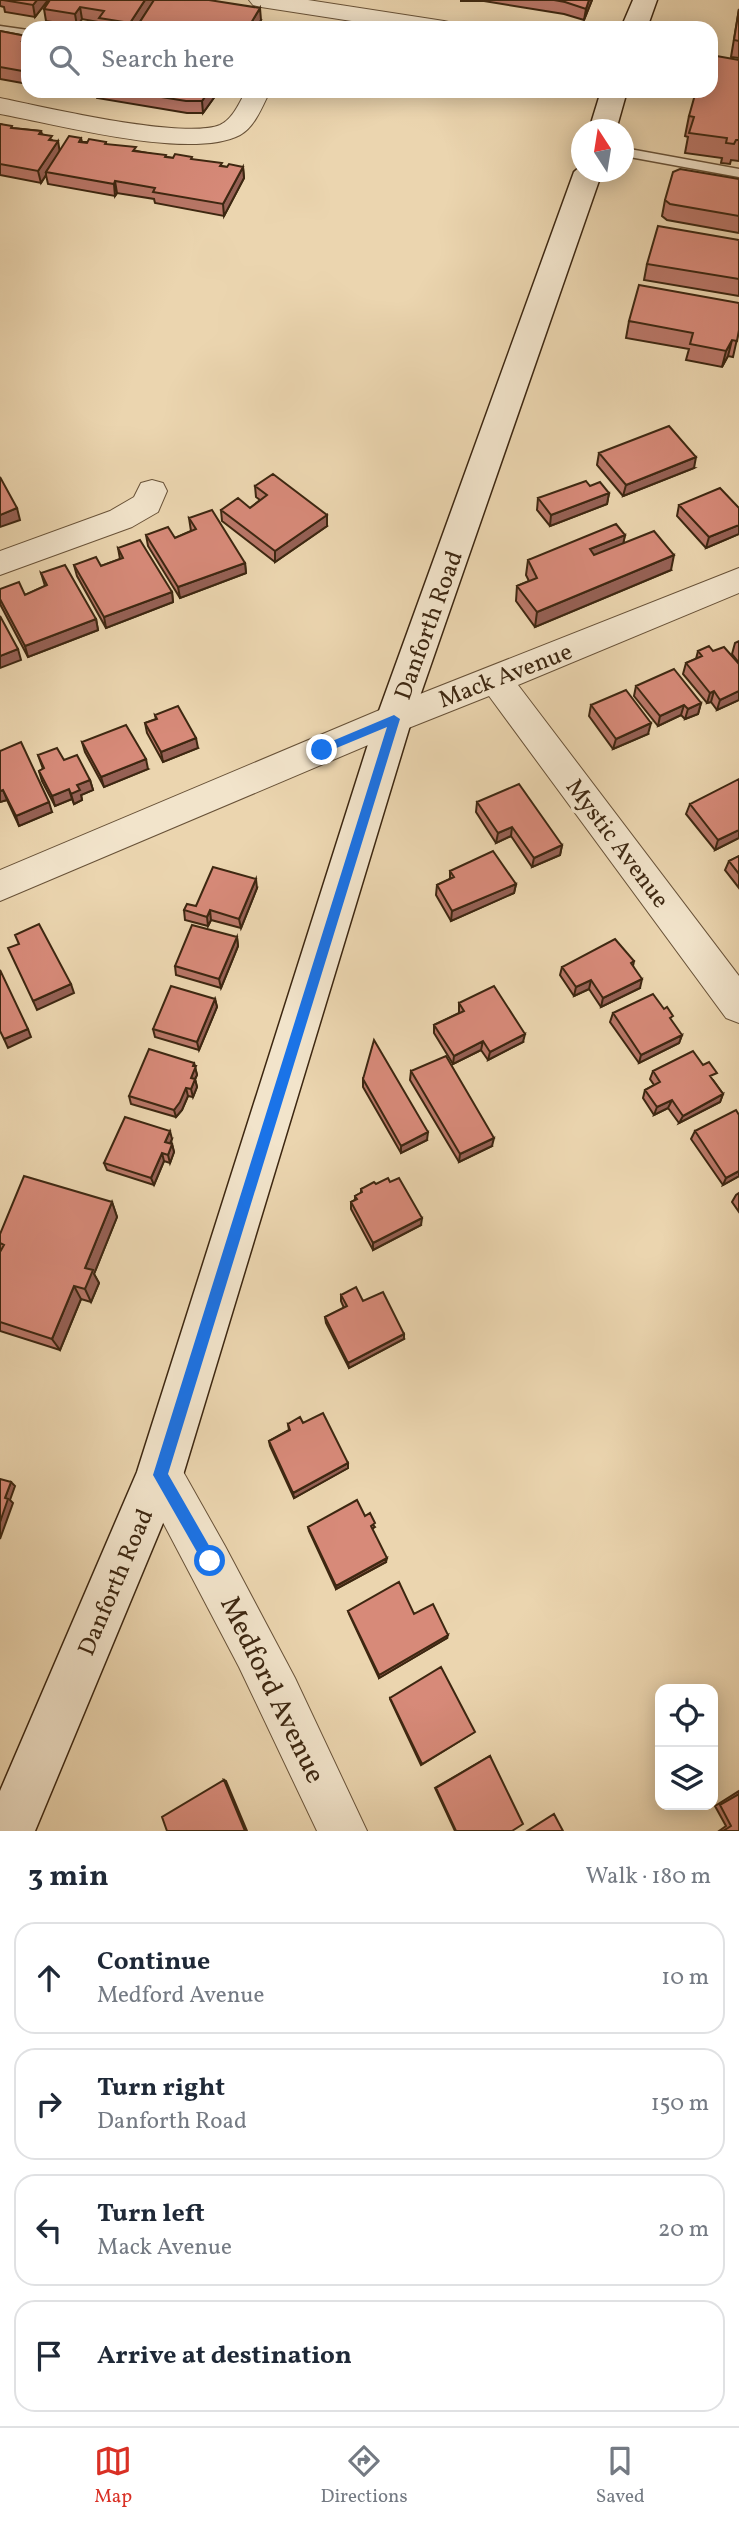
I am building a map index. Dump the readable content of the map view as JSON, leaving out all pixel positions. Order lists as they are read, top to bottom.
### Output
{
  "streets": {
    "main road": ["Danforth Road"],
    "street": ["Mack Avenue", "Mystic Avenue", "Medford Avenue"]
  },
  "crossings": [
    ["Danforth Road", "Mack Avenue"],
    ["Danforth Road", "Medford Avenue"],
    ["Mack Avenue", "Mystic Avenue"]
  ],
  "north": "top",
  "page": {
    "search": "Search here",
    "heading": ["3 min", "Walk · 180 m"],
    "list": [
      ["Continue", "Medford Avenue", "10 m"],
      ["Turn right", "Danforth Road", "150 m"],
      ["Turn left", "Mack Avenue", "20 m"],
      "Arrive at destination"
    ],
    "nav": ["Map", "Directions", "Saved"]
  }
}
